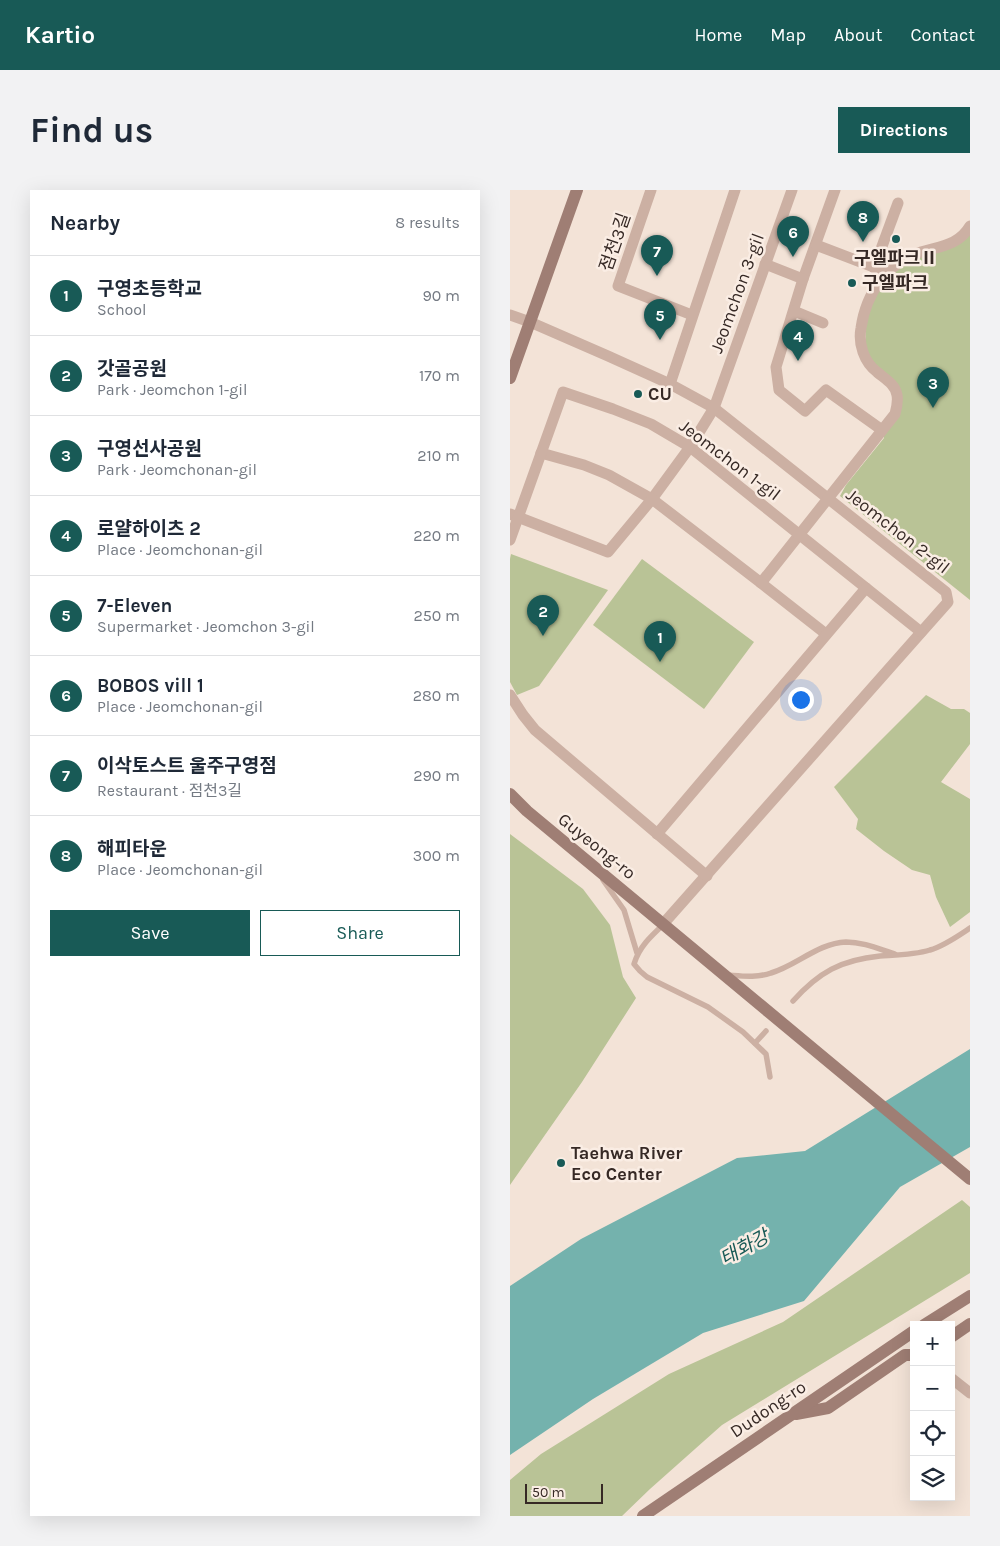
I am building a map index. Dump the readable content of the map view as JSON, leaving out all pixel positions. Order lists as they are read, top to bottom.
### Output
{
  "streets": {
    "main road": ["Guyeong-ro", "Dudong-ro"],
    "street": [
      "점천3길",
      "Jeomchon 3-gil",
      "Jeomchon 1-gil",
      "Jeomchon 2-gil"
    ]
  },
  "crossings": [
    ["점천3길", "Jeomchon 3-gil"],
    ["Jeomchon 3-gil", "Jeomchon 1-gil"],
    ["Jeomchon 3-gil", "Jeomchon 2-gil"],
    ["Jeomchon 1-gil", "Jeomchon 2-gil"],
    ["Jeomchon 2-gil", "Guyeong-ro"]
  ],
  "water": ["태화강"],
  "places": [
    "구엘파크Ⅱ",
    "구엘파크",
    "CU",
    "Taehwa River Eco Center"
  ],
  "scale_bar": "50 m",
  "page": {
    "header": "Kartio",
    "nav": [
      "Home",
      "Map",
      "About",
      "Contact"
    ],
    "buttons": [
      "Directions",
      ["Save", "Share"]
    ],
    "title": "Find us",
    "heading": ["Nearby", "8 results"],
    "pins": [
      "8",
      "6",
      "7",
      "5",
      "4",
      "3",
      "2",
      "1"
    ],
    "list": [
      {
        "mark": "1",
        "name": "구영초등학교",
        "note": "School",
        "value": "90 m"
      },
      {
        "mark": "2",
        "name": "갓골공원",
        "note": "Park · Jeomchon 1-gil",
        "value": "170 m"
      },
      {
        "mark": "3",
        "name": "구영선사공원",
        "note": "Park · Jeomchonan-gil",
        "value": "210 m"
      },
      {
        "mark": "4",
        "name": "로얄하이츠 2",
        "note": "Place · Jeomchonan-gil",
        "value": "220 m"
      },
      {
        "mark": "5",
        "name": "7-Eleven",
        "note": "Supermarket · Jeomchon 3-gil",
        "value": "250 m"
      },
      {
        "mark": "6",
        "name": "BOBOS vill 1",
        "note": "Place · Jeomchonan-gil",
        "value": "280 m"
      },
      {
        "mark": "7",
        "name": "이삭토스트 울주구영점",
        "note": "Restaurant · 점천3길",
        "value": "290 m"
      },
      {
        "mark": "8",
        "name": "해피타운",
        "note": "Place · Jeomchonan-gil",
        "value": "300 m"
      }
    ],
    "map_buttons": ["+", "−"],
    "scale": "50 m"
  }
}
